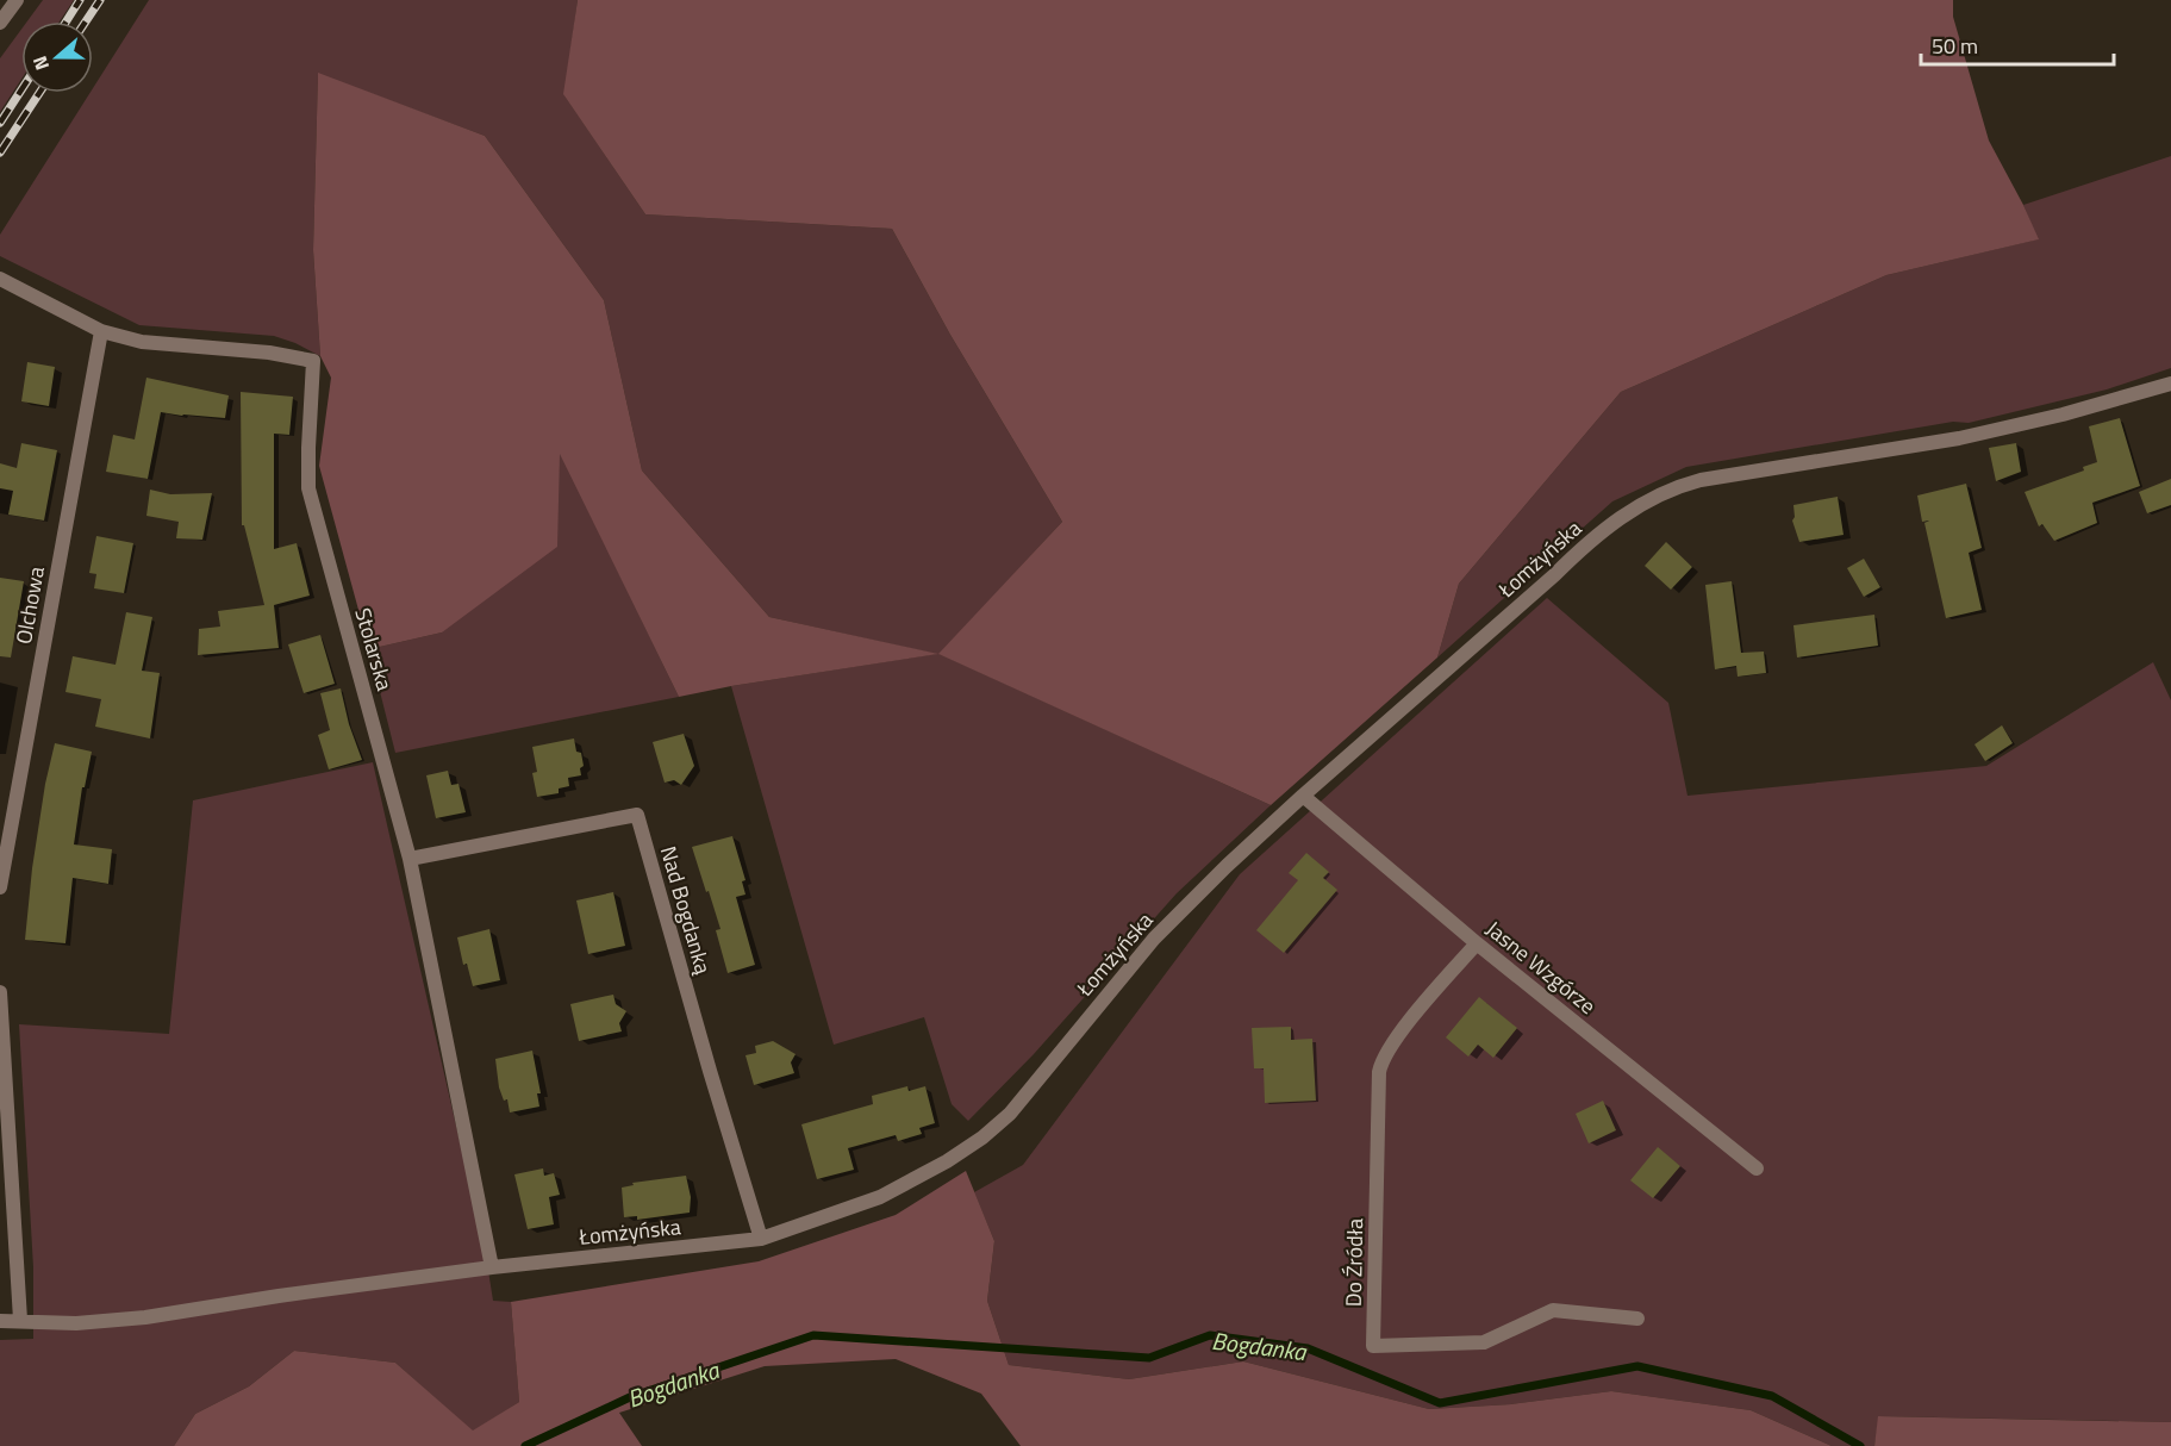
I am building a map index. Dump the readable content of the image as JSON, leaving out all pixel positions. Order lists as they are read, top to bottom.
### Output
{
  "streets": {
    "street": [
      "Łomżyńska",
      "Olchowa",
      "Stolarska",
      "Nad Bogdanką",
      "Jasne Wzgórze",
      "Do Źródła"
    ]
  },
  "crossings": [
    ["Łomżyńska", "Stolarska"],
    ["Łomżyńska", "Nad Bogdanką"],
    ["Łomżyńska", "Jasne Wzgórze"],
    ["Olchowa", "Stolarska"],
    ["Stolarska", "Nad Bogdanką"],
    ["Jasne Wzgórze", "Do Źródła"]
  ],
  "water": ["Bogdanka"],
  "scale_bar": "50 m",
  "north": "left"
}
